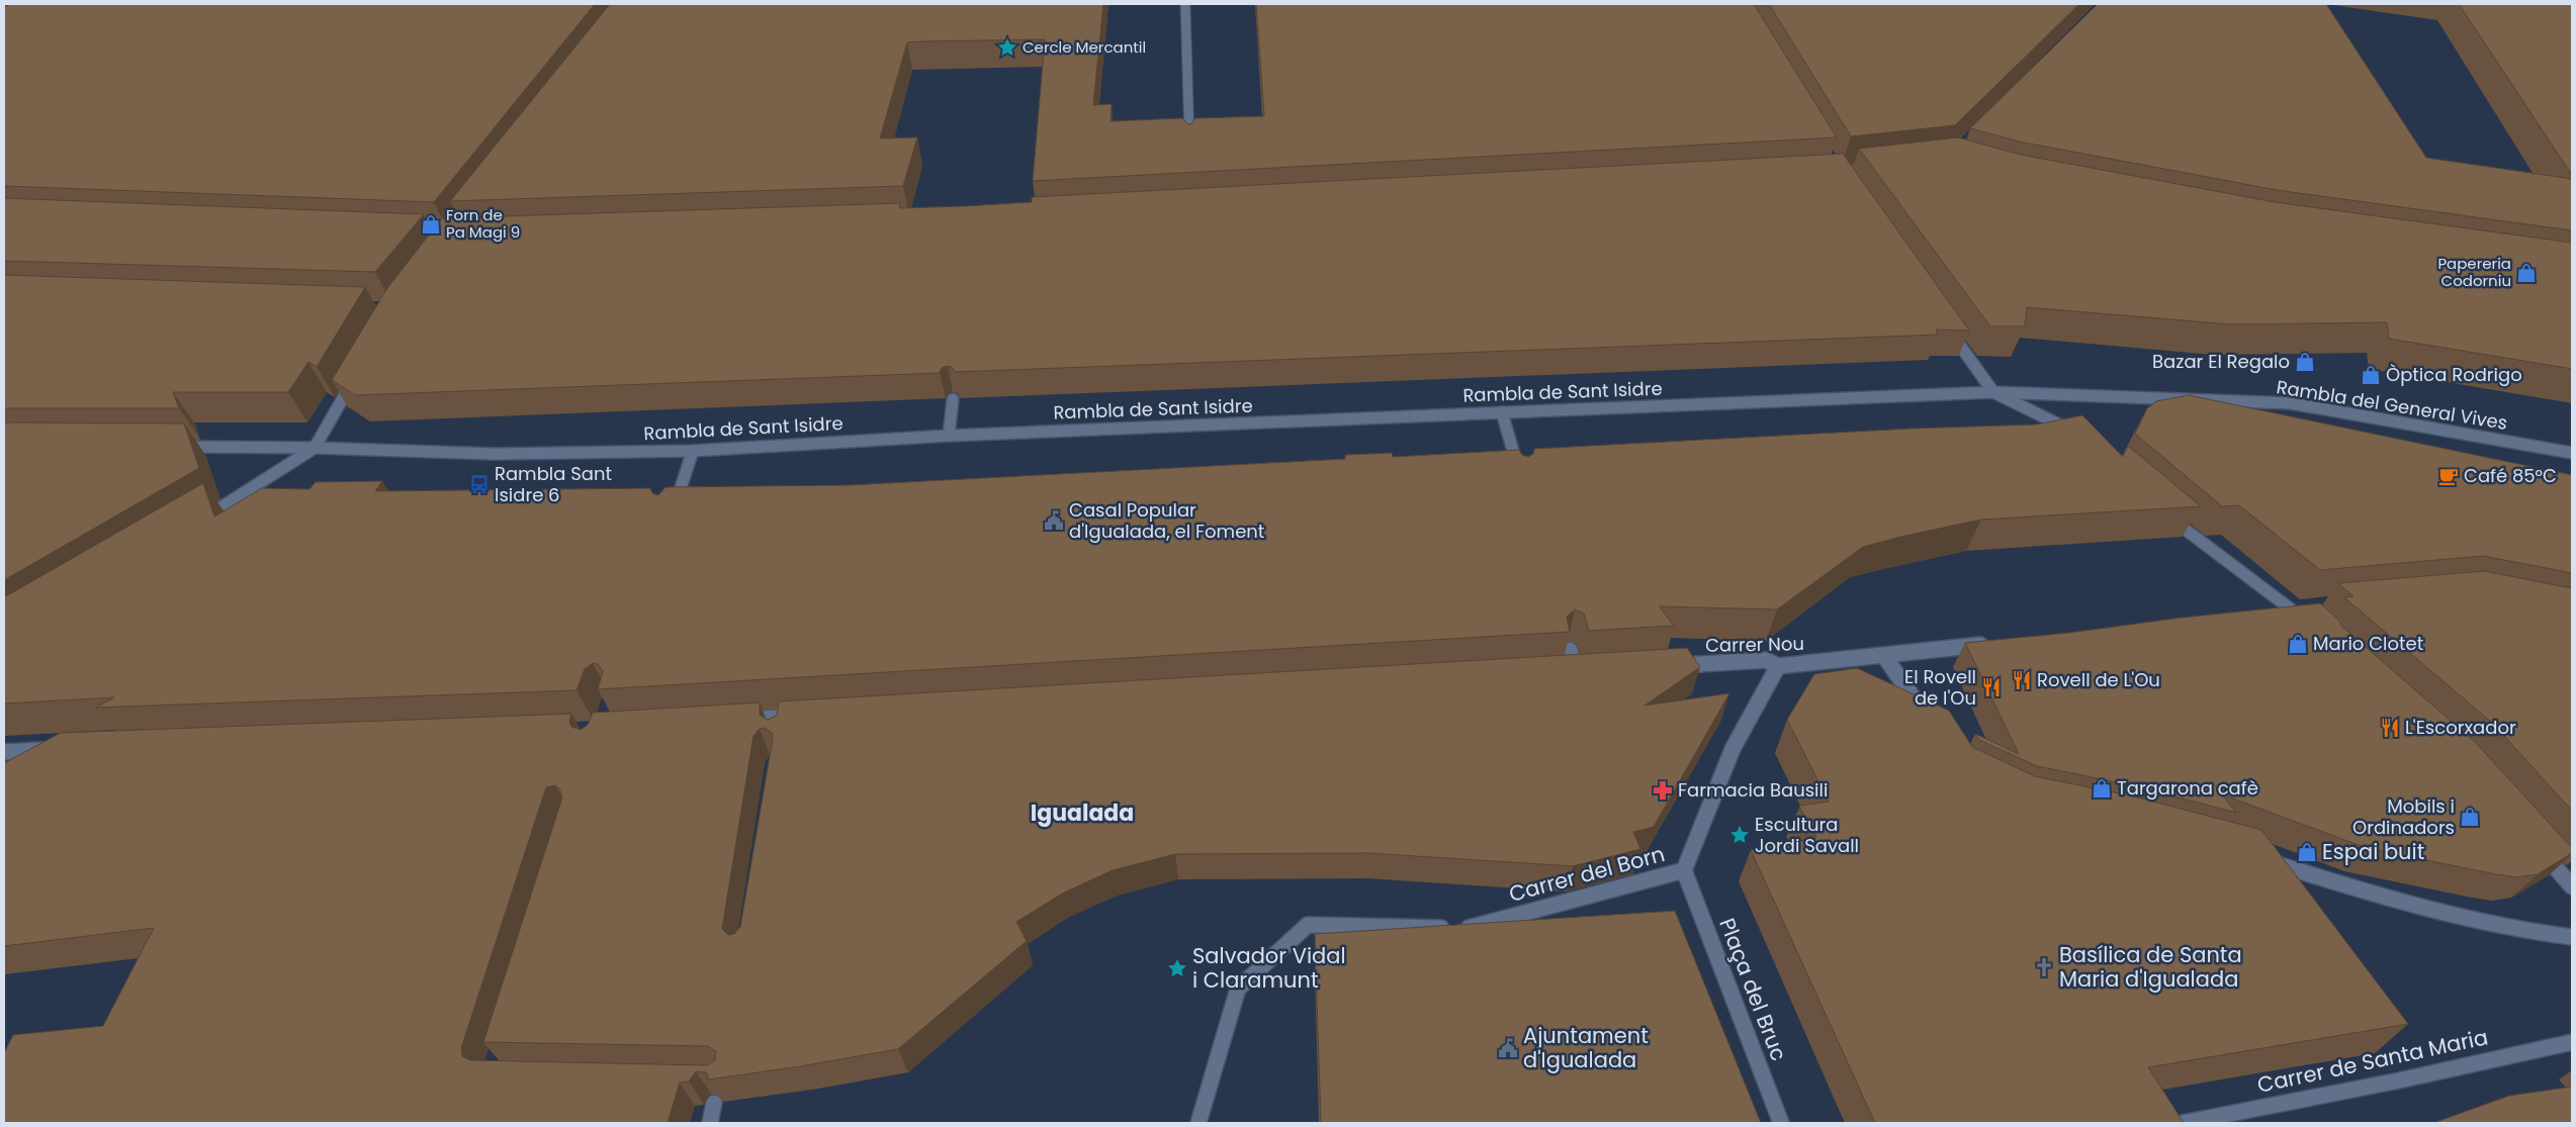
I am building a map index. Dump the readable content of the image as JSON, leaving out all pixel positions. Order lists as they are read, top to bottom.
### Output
{
  "streets": {
    "street": [
      "Rambla de Sant Isidre",
      "Rambla del General Vives",
      "Carrer Nou",
      "Carrer del Born",
      "Plaça del Bruc",
      "Carrer de Santa Maria"
    ]
  },
  "crossings": [
    ["Rambla de Sant Isidre", "Rambla del General Vives"],
    ["Carrer Nou", "Carrer del Born"],
    ["Carrer del Born", "Plaça del Bruc"]
  ],
  "districts": ["Igualada"],
  "places": {
    "place": ["Cercle Mercantil", "Escultura Jordi Savall", "Salvador Vidal i Claramunt"],
    "shop": [
      "Forn de Pa Magi 9",
      "Papereria Codorniu",
      "Bazar El Regalo",
      "Òptica Rodrigo",
      "Mario Clotet",
      "Targarona cafè",
      "Mobils i Ordinadors",
      "Espai buit"
    ],
    "cafe": ["Café 85°C"],
    "bus stop": ["Rambla Sant Isidre 6"],
    "public building": ["Casal Popular d'Igualada, el Foment", "Ajuntament d'Igualada"],
    "restaurant": ["Rovell de L'Ou", "El Rovell de I'Ou", "L'Escorxador"],
    "pharmacy": ["Farmacia Bausili"],
    "church": ["Basílica de Santa Maria d'Igualada"]
  }
}
